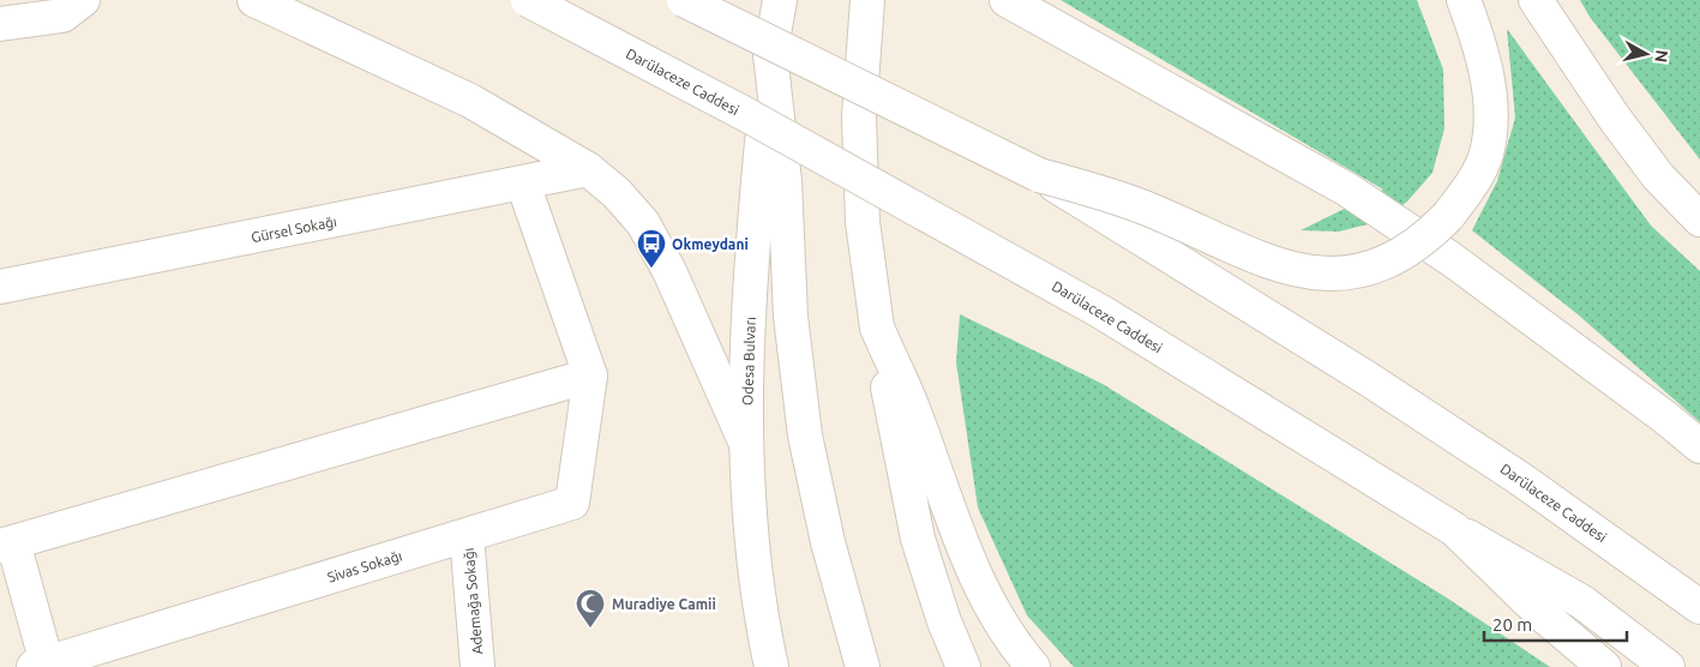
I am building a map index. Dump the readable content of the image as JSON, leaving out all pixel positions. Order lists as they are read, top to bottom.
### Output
{
  "streets": {
    "main road": [
      "Darülaceze Caddesi",
      "Gürsel Sokağı",
      "Odesa Bulvarı",
      "Sivas Sokağı",
      "Ademağa Sokağı"
    ]
  },
  "crossings": [
    ["Sivas Sokağı", "Ademağa Sokağı"]
  ],
  "places": {
    "bus stop": ["Okmeydani"],
    "mosque": ["Muradiye Camii"]
  },
  "scale_bar": "20 m",
  "north": "right"
}
